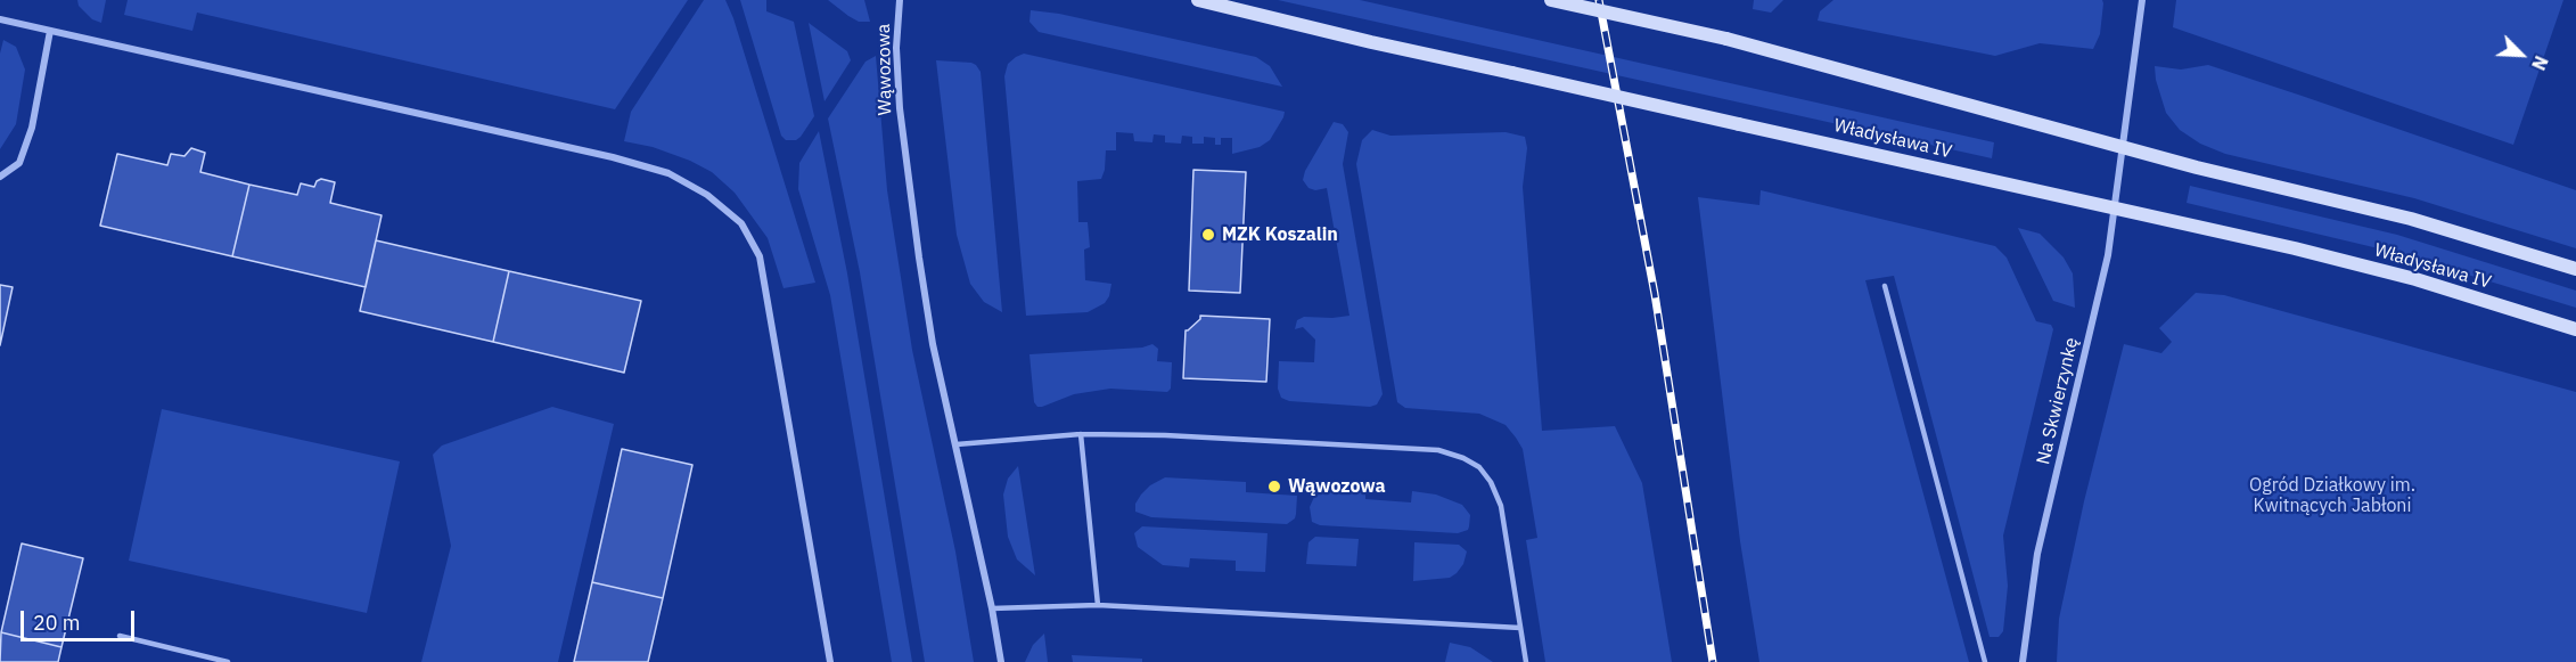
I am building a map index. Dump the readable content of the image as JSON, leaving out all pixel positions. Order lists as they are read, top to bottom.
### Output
{
  "streets": {
    "main road": ["Władysława IV"],
    "street": ["Wąwozowa", "Na Skwierzynkę"]
  },
  "crossings": [
    ["Władysława IV", "Na Skwierzynkę"]
  ],
  "parks": ["Ogród Działkowy im. Kwitnących Jabłoni"],
  "places": ["MZK Koszalin", "Wąwozowa"],
  "scale_bar": "20 m",
  "north": "bottom right"
}
